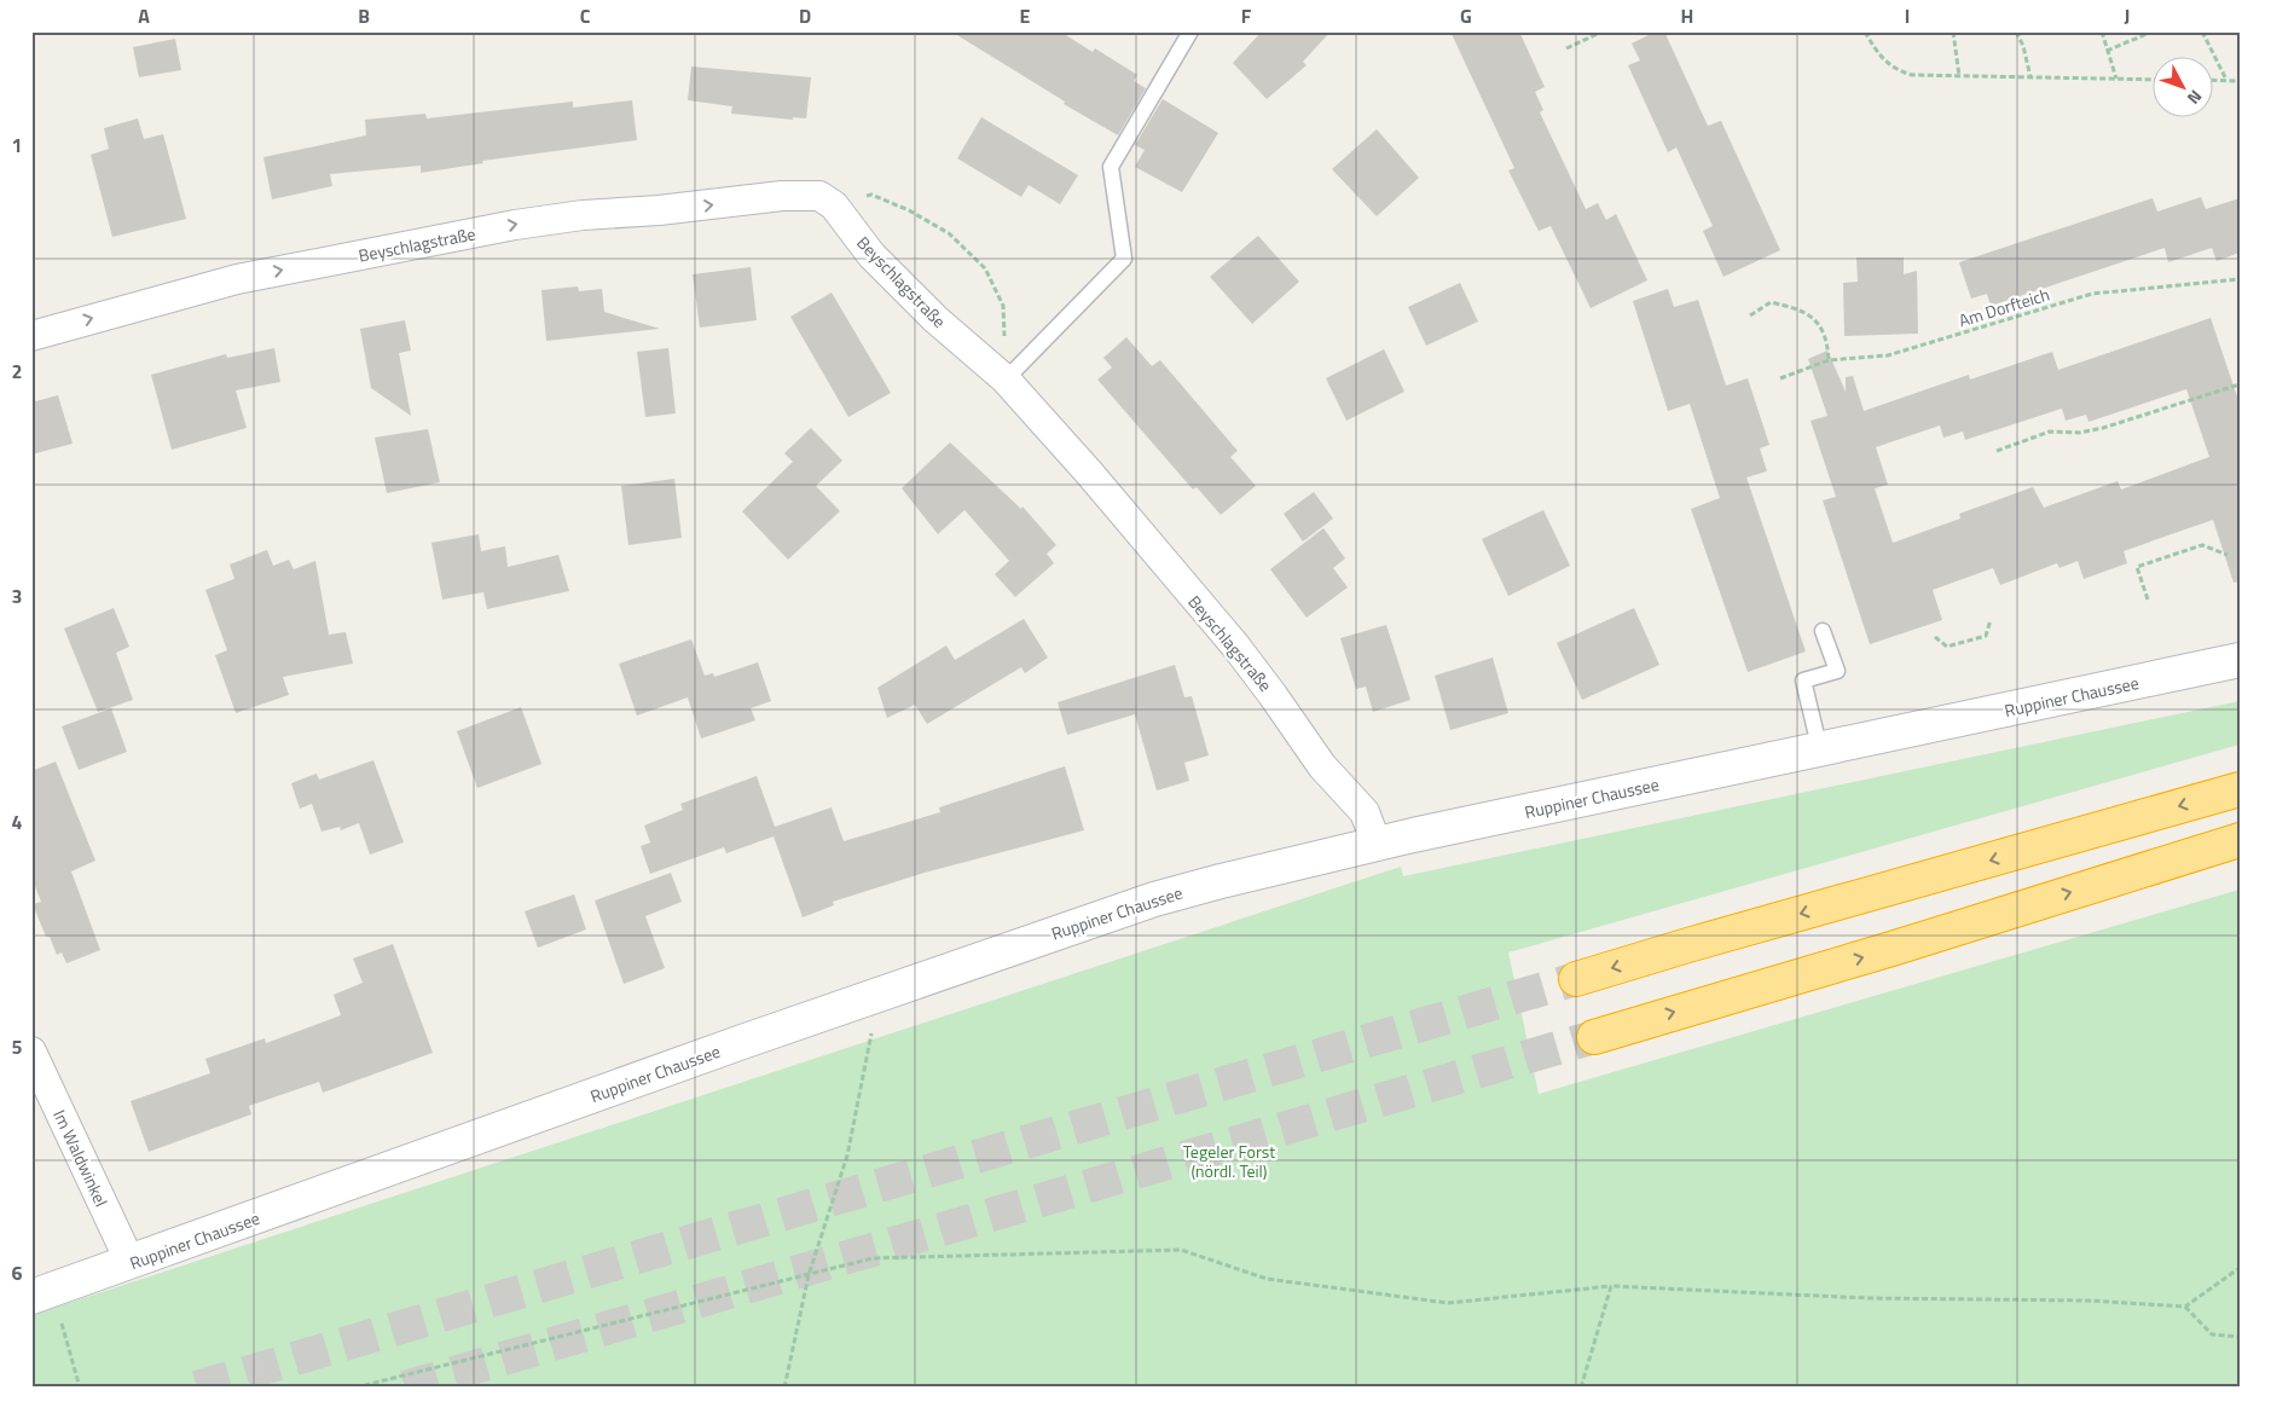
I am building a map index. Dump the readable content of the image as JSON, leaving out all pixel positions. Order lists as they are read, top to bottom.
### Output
{
  "streets": {
    "street": ["Beyschlagstraße", "Ruppiner Chaussee", "Im Waldwinkel"],
    "path": ["Am Dorfteich"]
  },
  "crossings": [
    ["Beyschlagstraße", "Ruppiner Chaussee"],
    ["Ruppiner Chaussee", "Im Waldwinkel"]
  ],
  "one_way": ["Beyschlagstraße"],
  "parks": ["Tegeler Forst (nördl. Teil)"],
  "north": "bottom right",
  "grid": {
    "columns": [
      "A",
      "B",
      "C",
      "D",
      "E",
      "F",
      "G",
      "H",
      "I",
      "J"
    ],
    "rows": [
      "1",
      "2",
      "3",
      "4",
      "5",
      "6"
    ]
  }
}
